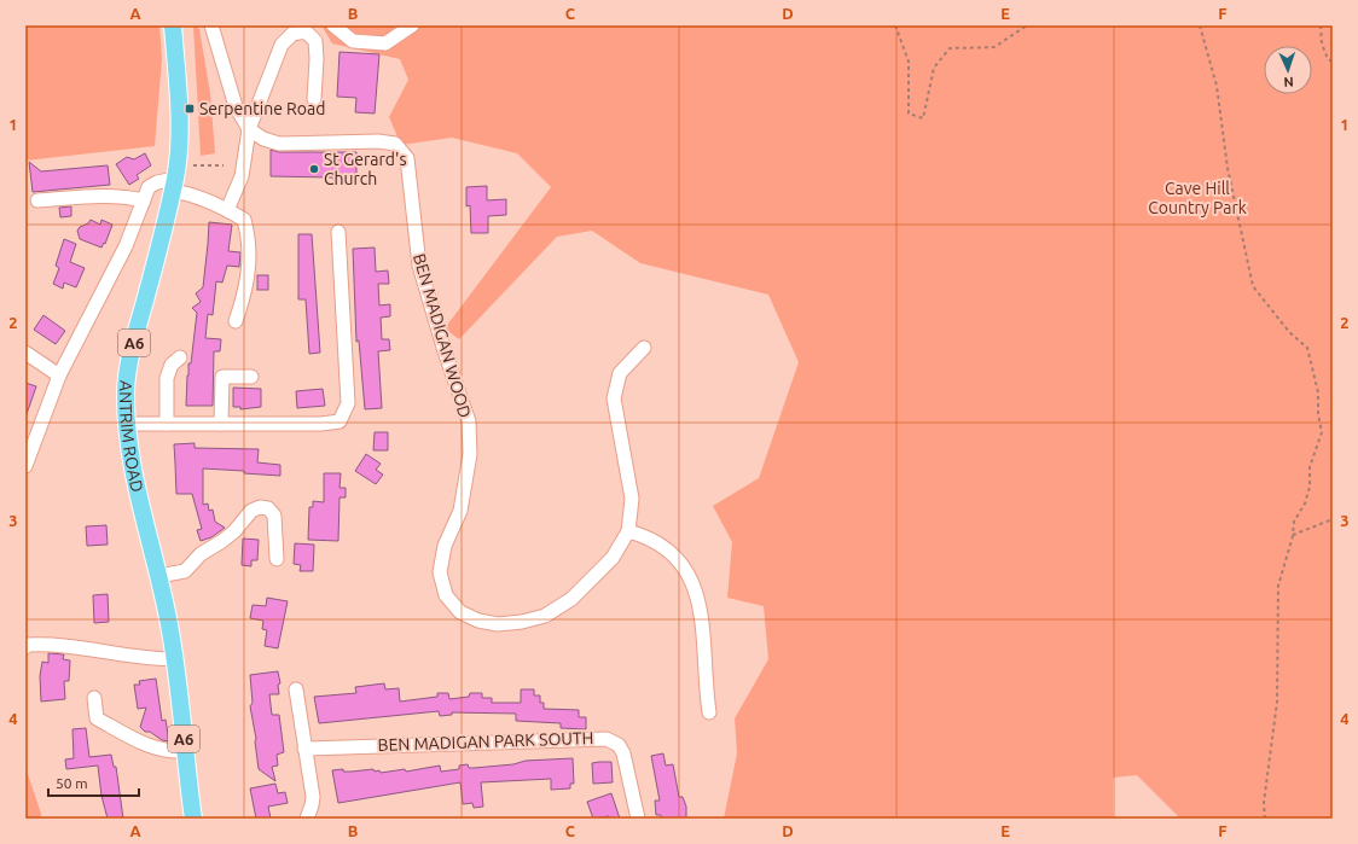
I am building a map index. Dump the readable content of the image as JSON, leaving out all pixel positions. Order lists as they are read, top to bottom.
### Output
{
  "streets": {
    "main road": ["A6", "ANTRIM ROAD"],
    "street": ["BEN MADIGAN WOOD", "BEN MADIGAN PARK SOUTH"]
  },
  "parks": ["Cave Hill Country Park"],
  "places": {
    "transit": ["Serpentine Road"],
    "other": ["St Gerard's Church"]
  },
  "scale_bar": "50 m",
  "north": "bottom",
  "grid": {
    "columns": [
      "A",
      "B",
      "C",
      "D",
      "E",
      "F"
    ],
    "rows": [
      "1",
      "2",
      "3",
      "4"
    ]
  }
}
